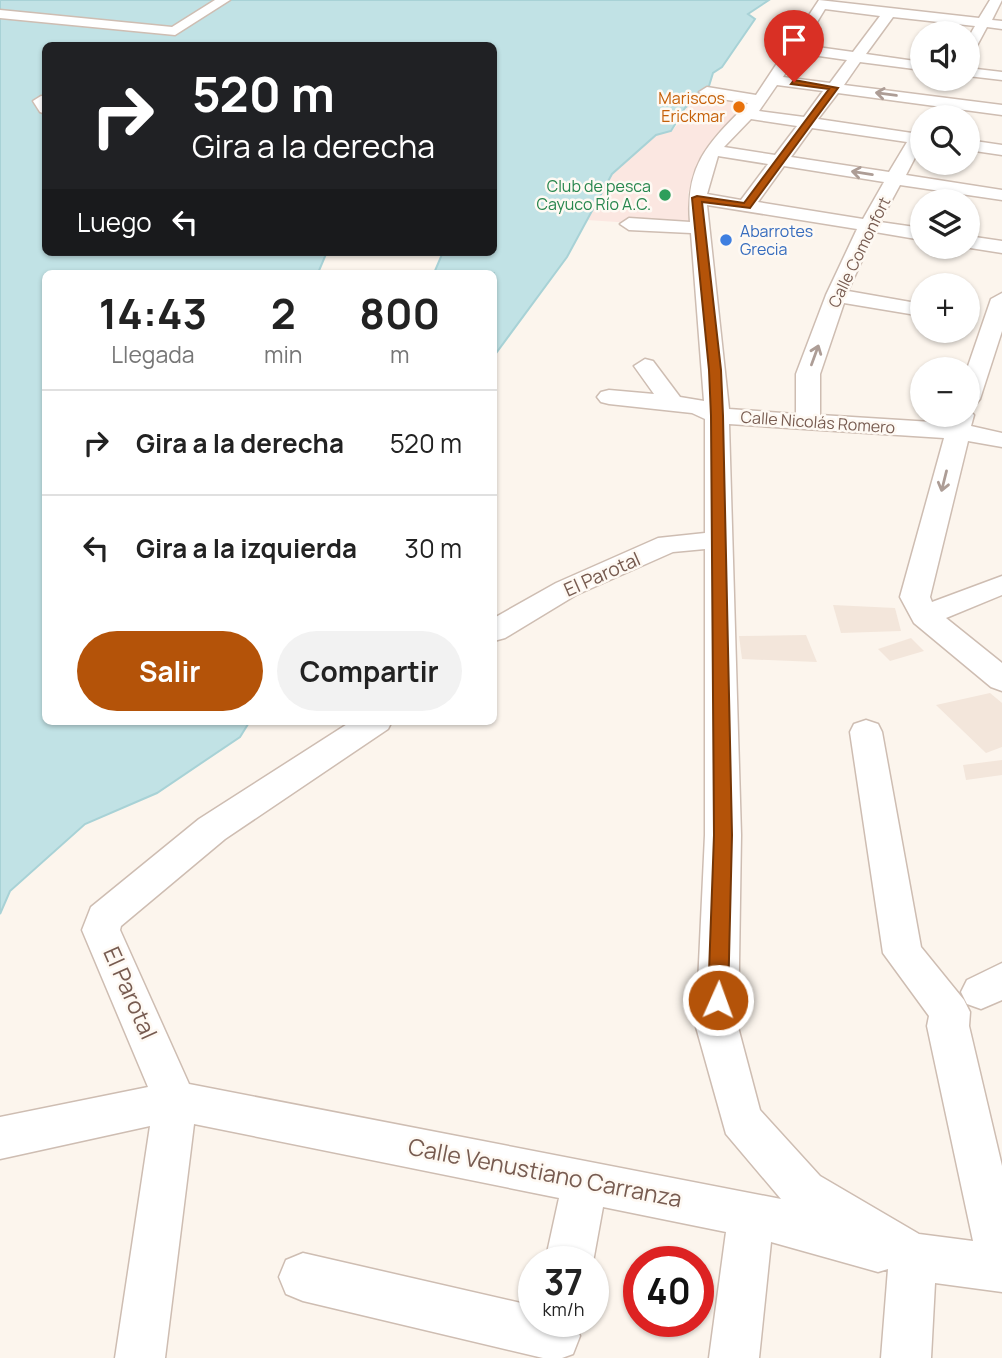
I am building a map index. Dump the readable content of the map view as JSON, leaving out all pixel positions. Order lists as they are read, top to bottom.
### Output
{
  "streets": {
    "street": [
      "Calle Comonfort",
      "Calle Nicolás Romero",
      "El Parotal",
      "Calle Venustiano Carranza"
    ]
  },
  "crossings": [
    ["Calle Comonfort", "Calle Nicolás Romero"],
    ["El Parotal", "Calle Venustiano Carranza"]
  ],
  "places": ["Mariscos Erickmar", "Club de pesca Cayuco Río A.C.", "Abarrotes Grecia"],
  "page": {
    "map_buttons": ["+", "−"],
    "turn": ["520 m", "Gira a la derecha"],
    "then": "Luego",
    "eta": [
      "14:43",
      "Llegada",
      "2",
      "min",
      "800",
      "m"
    ],
    "list": [
      {
        "name": "Gira a la derecha",
        "value": "520 m"
      },
      {
        "name": "Gira a la izquierda",
        "value": "30 m"
      }
    ],
    "buttons": ["Salir", "Compartir"],
    "speed": "37 km/h",
    "limit": "40"
  }
}
